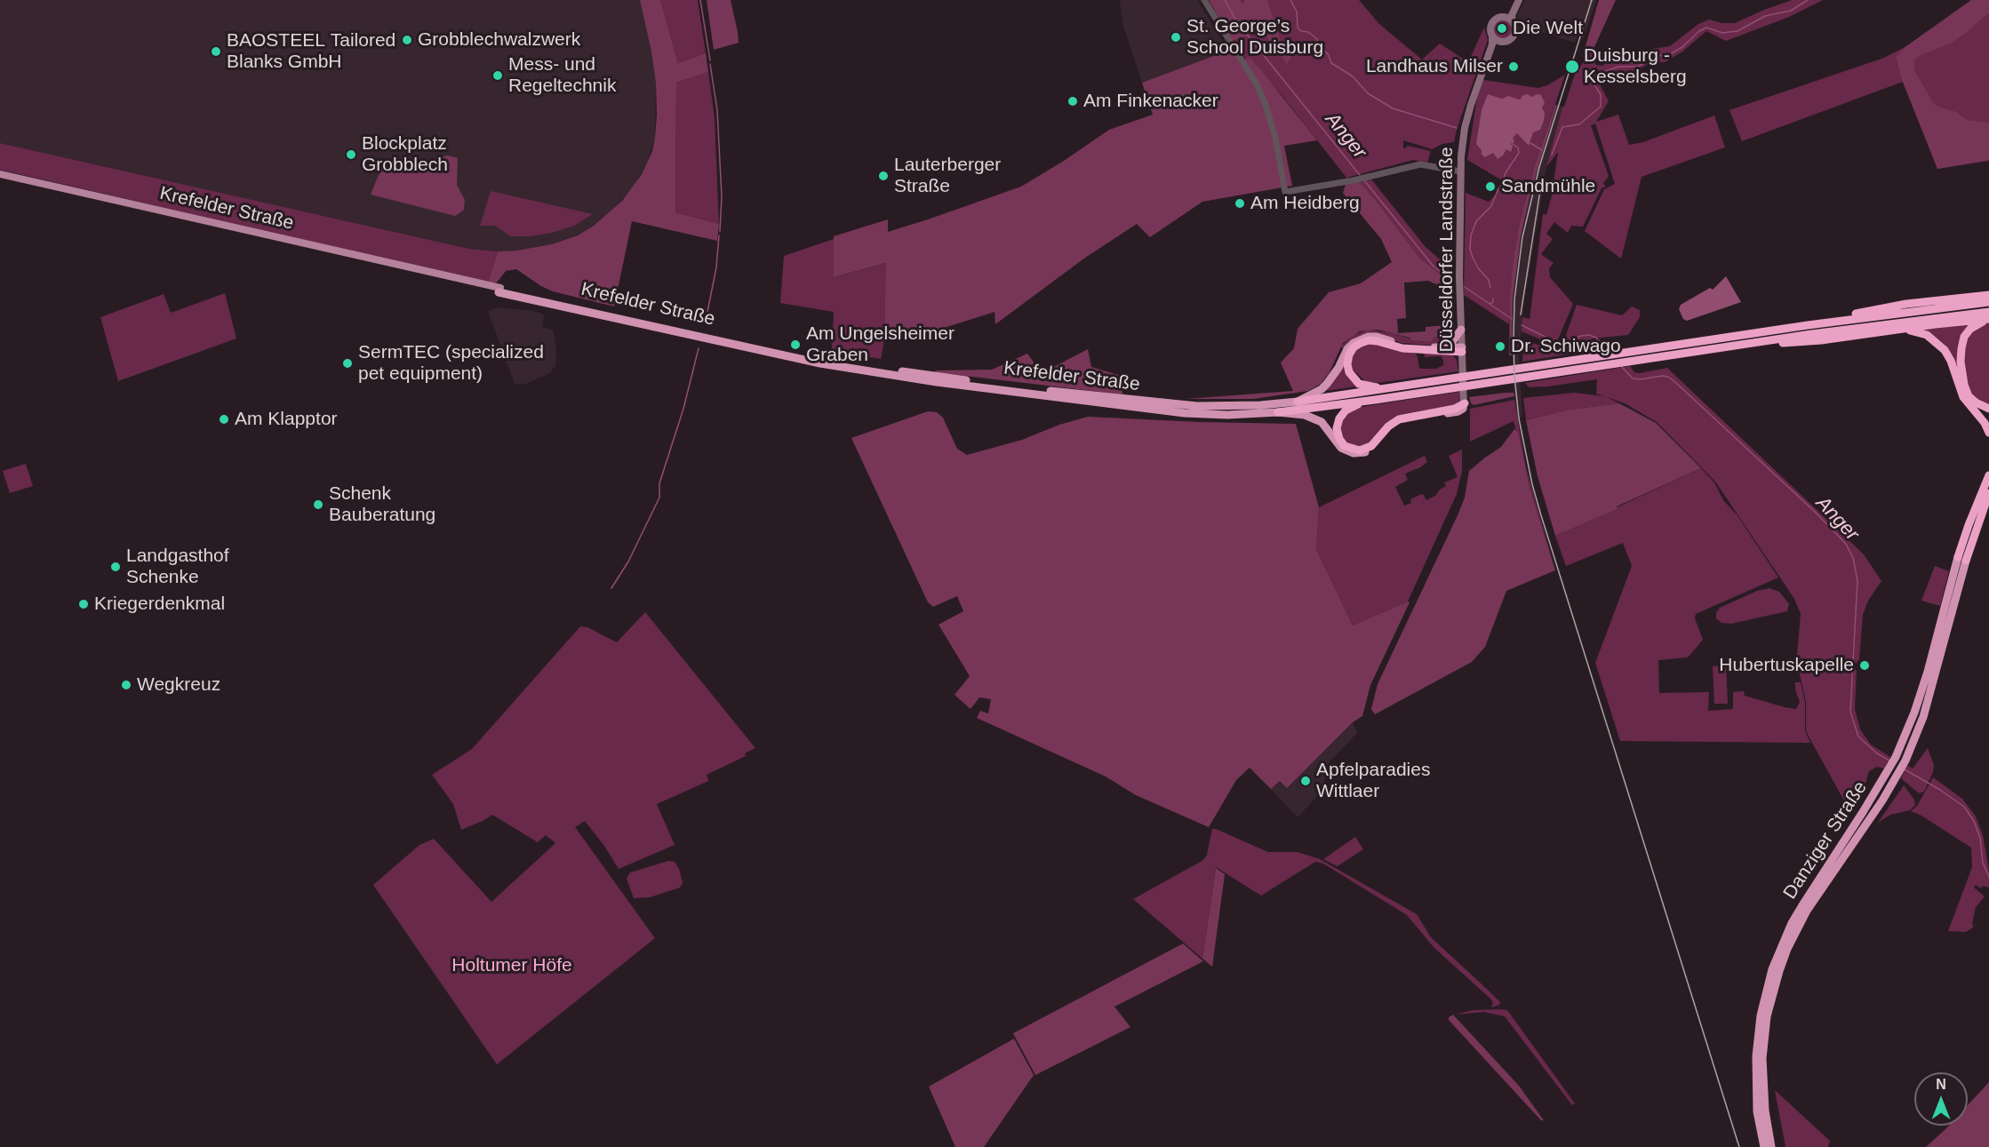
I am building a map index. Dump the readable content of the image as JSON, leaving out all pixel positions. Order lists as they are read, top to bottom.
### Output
{
  "streets": {
    "highway": ["Krefelder Straße", "Danziger Straße"],
    "main road": ["Düsseldorfer Landstraße"]
  },
  "crossings": [
    ["Krefelder Straße", "Düsseldorfer Landstraße"]
  ],
  "water": ["Anger"],
  "parks": ["Holtumer Höfe"],
  "places": [
    "Die Welt",
    "St. George’s School Duisburg",
    "Grobblechwalzwerk",
    "BAOSTEEL Tailored Blanks GmbH",
    "Landhaus Milser",
    "Duisburg - Kesselsberg",
    "Mess- und Regeltechnik",
    "Am Finkenacker",
    "Blockplatz Grobblech",
    "Lauterberger Straße",
    "Sandmühle",
    "Am Heidberg",
    "Am Ungelsheimer Graben",
    "Dr. Schiwago",
    "SermTEC (specialized pet equipment)",
    "Am Klapptor",
    "Schenk Bauberatung",
    "Landgasthof Schenke",
    "Kriegerdenkmal",
    "Hubertuskapelle",
    "Wegkreuz",
    "Apfelparadies Wittlaer"
  ],
  "north": "top"
}
